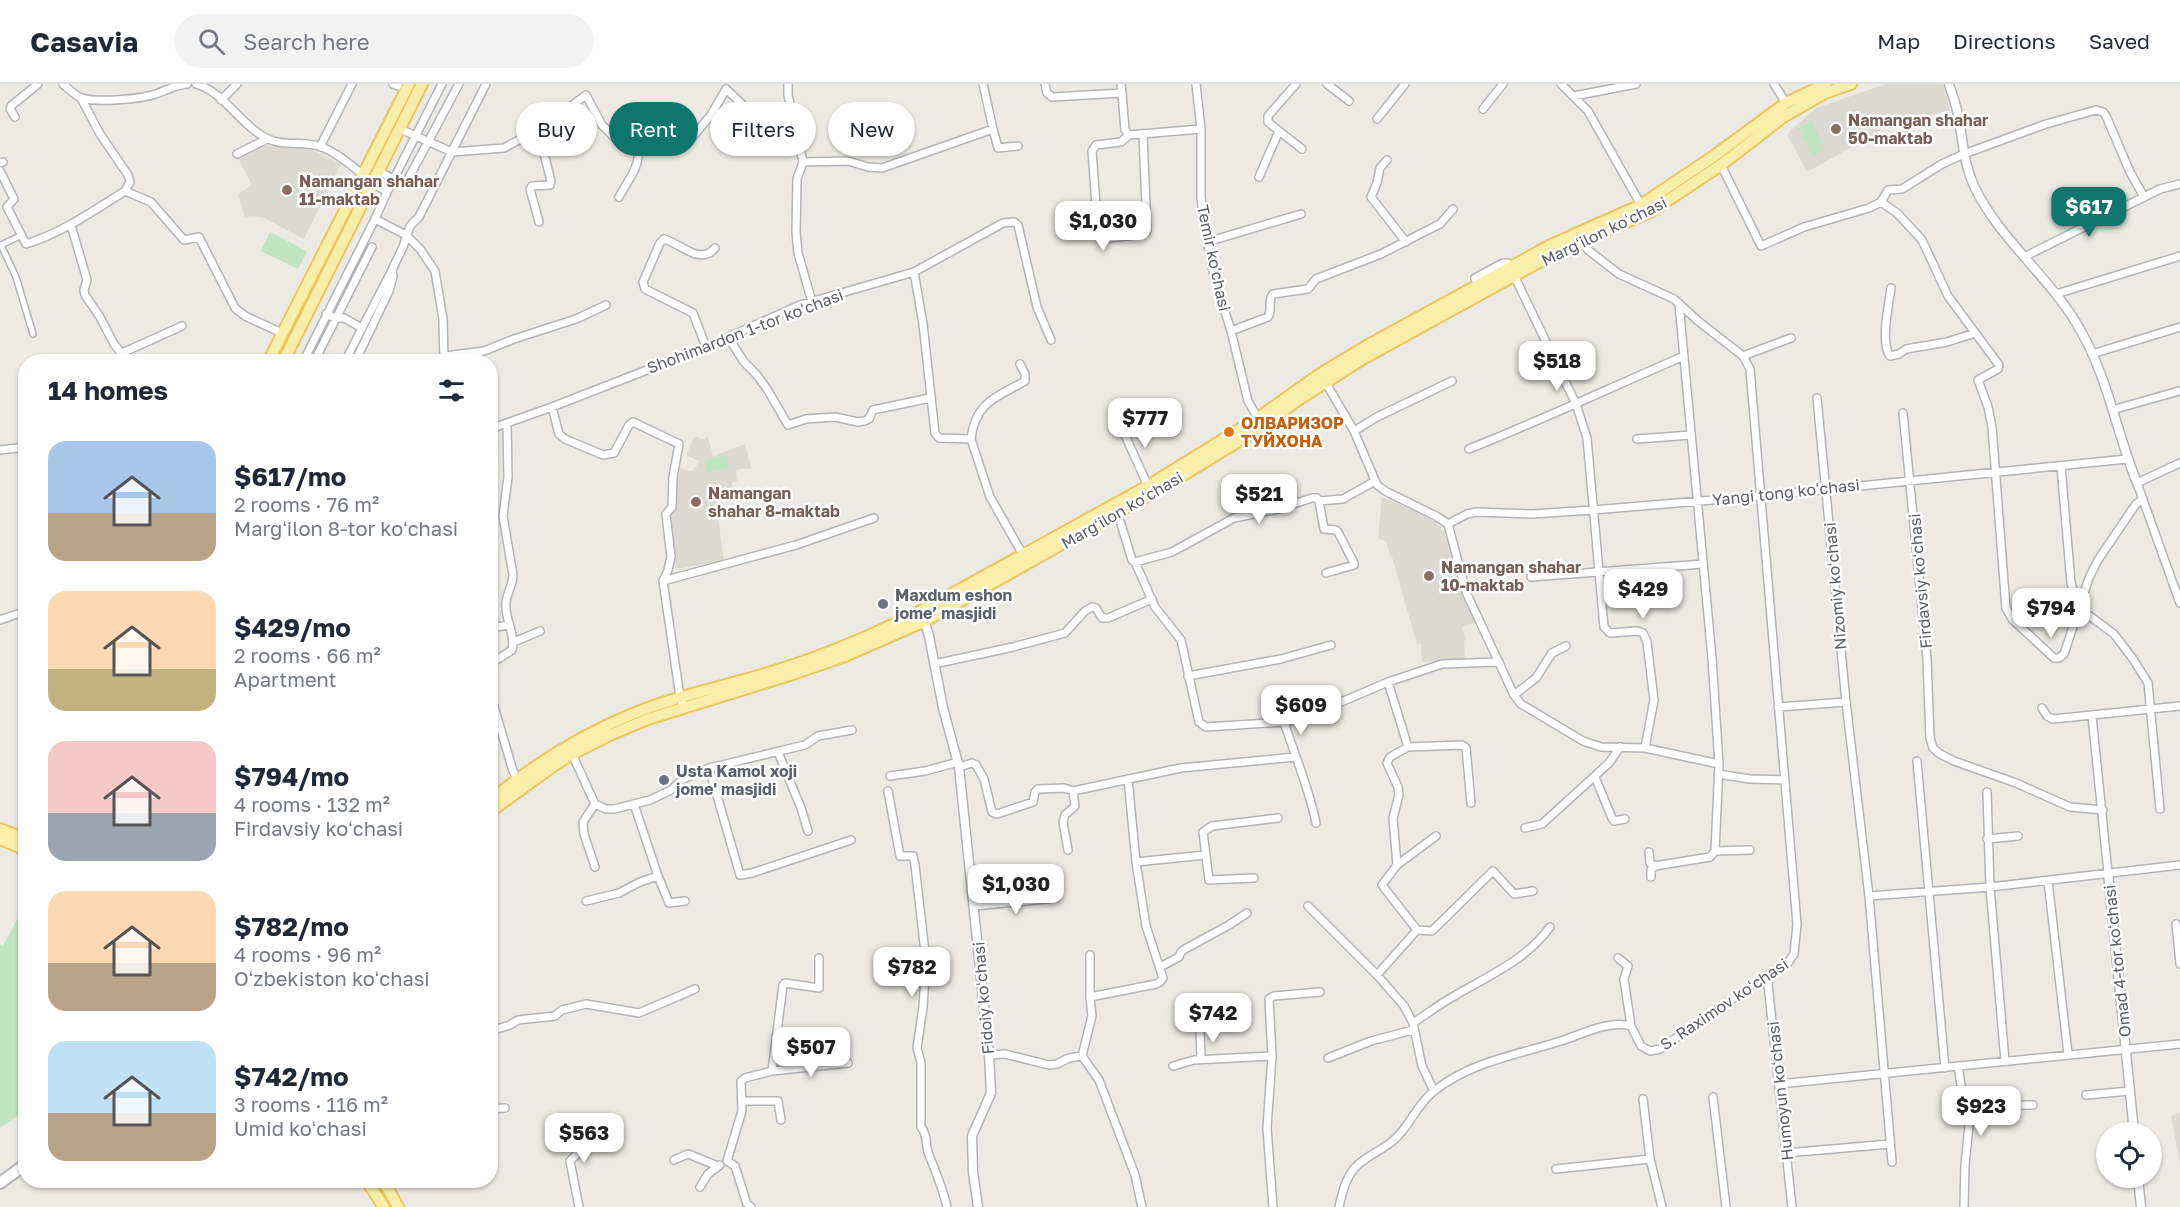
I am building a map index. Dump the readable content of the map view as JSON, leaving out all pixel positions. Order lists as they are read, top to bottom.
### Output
{
  "streets": {
    "main road": ["Margʻilon koʻchasi"],
    "street": [
      "Temir ko'chasi",
      "Shohimardon 1-tor koʻchasi",
      "Yangi tong koʻchasi",
      "Firdavsiy koʻchasi",
      "Nizomiy koʻchasi",
      "Omad 4-tor koʻchasi",
      "Fidoiy koʻchasi",
      "S. Raximov koʻchasi",
      "Humoyun koʻchasi"
    ]
  },
  "crossings": [
    ["Margʻilon koʻchasi", "Temir ko'chasi"],
    ["Margʻilon koʻchasi", "Fidoiy koʻchasi"],
    ["Yangi tong koʻchasi", "Firdavsiy koʻchasi"],
    ["Yangi tong koʻchasi", "Nizomiy koʻchasi"],
    ["S. Raximov koʻchasi", "Humoyun koʻchasi"]
  ],
  "places": [
    "Namangan shahar 50-maktab",
    "Namangan shahar 11-maktab",
    "ОЛВАРИЗОР ТУЙХОНА",
    "Namangan shahar 8-maktab",
    "Namangan shahar 10-maktab",
    "Maxdum eshon jome’ masjidi",
    "Usta Kamol xoji jome' masjidi"
  ],
  "page": {
    "header": "Casavia",
    "search": "Search here",
    "nav": ["Map", "Directions", "Saved"],
    "chip": [
      "Buy",
      "Rent",
      "Filters",
      "New"
    ],
    "price": [
      "$617",
      "$1,030",
      "$518",
      "$777",
      "$521",
      "$429",
      "$794",
      "$609",
      "$1,030",
      "$782",
      "$742",
      "$507",
      "$923",
      "$563"
    ],
    "heading": "14 homes",
    "list": [
      {
        "name": "$617/mo",
        "note": "2 rooms · 76 m² · Margʻilon 8-tor koʻchasi"
      },
      {
        "name": "$429/mo",
        "note": "2 rooms · 66 m² · Apartment"
      },
      {
        "name": "$794/mo",
        "note": "4 rooms · 132 m² · Firdavsiy koʻchasi"
      },
      {
        "name": "$782/mo",
        "note": "4 rooms · 96 m² · Oʻzbekiston koʻchasi"
      },
      {
        "name": "$742/mo",
        "note": "3 rooms · 116 m² · Umid koʻchasi"
      }
    ]
  }
}
